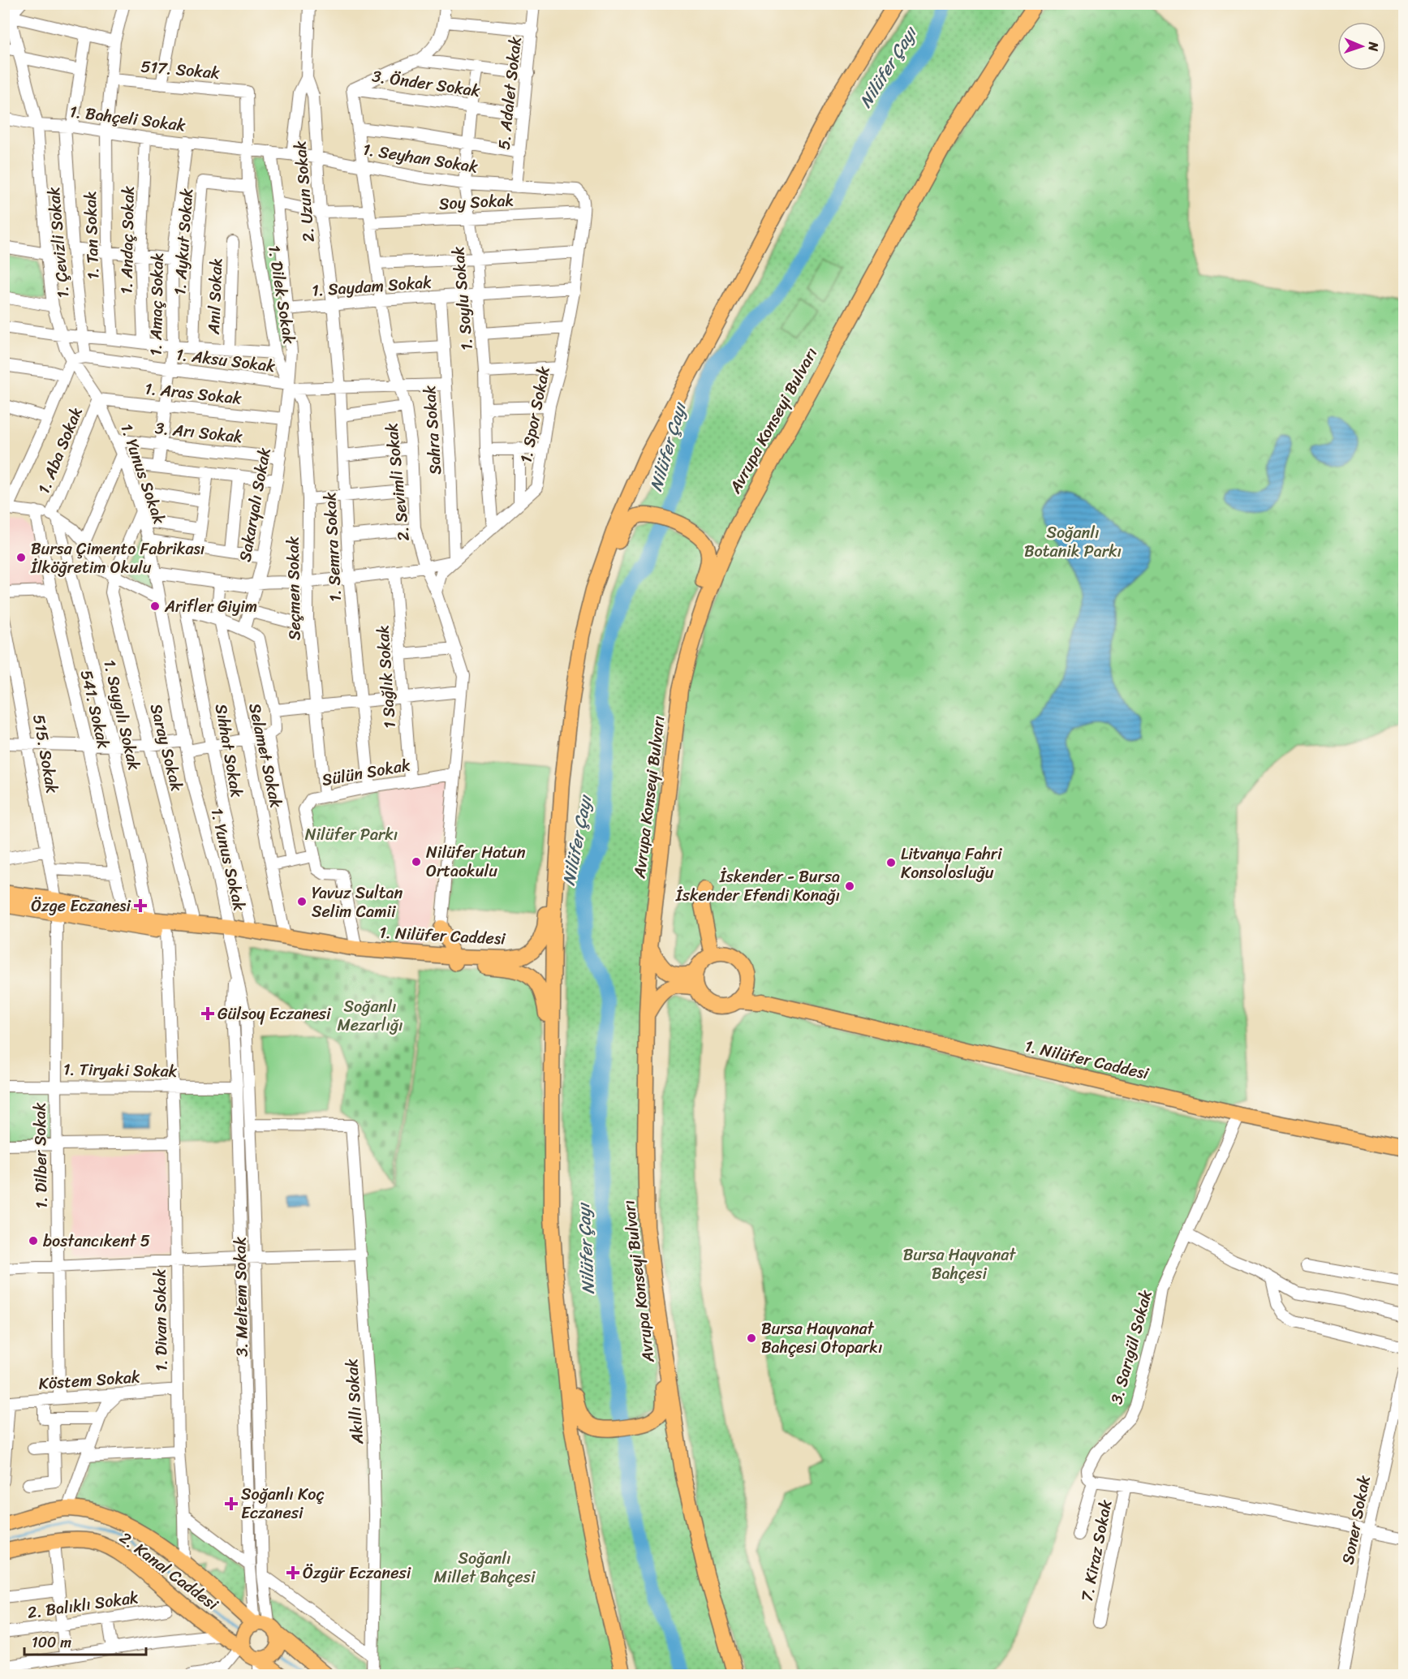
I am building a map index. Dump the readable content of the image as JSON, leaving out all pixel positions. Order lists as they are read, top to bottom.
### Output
{
  "streets": {
    "main road": ["Avrupa Konseyi Bulvarı", "1. Nilüfer Caddesi", "2. Kanal Caddesi"],
    "street": [
      "517. Sokak",
      "3. Önder Sokak",
      "5. Adalet Sokak",
      "1. Bahçeli Sokak",
      "1. Seyhan Sokak",
      "2. Uzun Sokak",
      "Soy Sokak",
      "1. Tan Sokak",
      "1. Andaç Sokak",
      "1. Aykut Sokak",
      "1. Çevizli Sokak",
      "1. Saydam Sokak",
      "1. Dilek Sokak",
      "Anıl Sokak",
      "1. Soylu Sokak",
      "1. Amaç Sokak",
      "1. Aksu Sokak",
      "1. Aras Sokak",
      "1. Spor Sokak",
      "Sahra Sokak",
      "3. Arı Sokak",
      "1. Aba Sokak",
      "1. Yunus Sokak",
      "2. Sevimli Sokak",
      "Sakaryalı Sokak",
      "1. Semra Sokak",
      "Seçmen Sokak",
      "1 Sağlık Sokak",
      "541. Sokak",
      "1. Saygılı Sokak",
      "Saray Sokak",
      "Sıhhat Sokak",
      "515. Sokak",
      "Selamet Sokak",
      "Sülün Sokak",
      "1. Tiryaki Sokak",
      "1. Dilber Sokak",
      "3. Meltem Sokak",
      "1. Divan Sokak",
      "3. Sarıgül Sokak",
      "Köstem Sokak",
      "Akıllı Sokak",
      "Soner Sokak",
      "7. Kiraz Sokak",
      "2. Balıklı Sokak"
    ]
  },
  "crossings": [
    ["517. Sokak", "1. Tan Sokak"],
    ["517. Sokak", "1. Dilek Sokak"],
    ["3. Önder Sokak", "5. Adalet Sokak"],
    ["3. Önder Sokak", "1. Soylu Sokak"],
    ["3. Önder Sokak", "2. Sevimli Sokak"],
    ["5. Adalet Sokak", "1. Seyhan Sokak"],
    ["1. Bahçeli Sokak", "1. Seyhan Sokak"],
    ["1. Bahçeli Sokak", "1. Tan Sokak"],
    ["1. Bahçeli Sokak", "1. Andaç Sokak"],
    ["1. Bahçeli Sokak", "1. Çevizli Sokak"],
    ["1. Bahçeli Sokak", "1. Dilek Sokak"],
    ["1. Bahçeli Sokak", "1. Amaç Sokak"],
    ["1. Bahçeli Sokak", "1. Yunus Sokak"],
    ["1. Seyhan Sokak", "2. Uzun Sokak"],
    ["1. Seyhan Sokak", "1. Dilek Sokak"],
    ["1. Seyhan Sokak", "1. Soylu Sokak"],
    ["1. Seyhan Sokak", "1. Spor Sokak"],
    ["1. Seyhan Sokak", "2. Sevimli Sokak"],
    ["2. Uzun Sokak", "1. Saydam Sokak"],
    ["2. Uzun Sokak", "1. Semra Sokak"],
    ["Soy Sokak", "1. Soylu Sokak"],
    ["Soy Sokak", "1. Spor Sokak"],
    ["Soy Sokak", "2. Sevimli Sokak"],
    ["1. Aykut Sokak", "1. Dilek Sokak"],
    ["1. Çevizli Sokak", "1. Aksu Sokak"],
    ["1. Saydam Sokak", "1. Dilek Sokak"],
    ["1. Saydam Sokak", "1. Soylu Sokak"],
    ["1. Saydam Sokak", "1. Spor Sokak"],
    ["1. Saydam Sokak", "Sahra Sokak"],
    ["1. Saydam Sokak", "2. Sevimli Sokak"],
    ["1. Saydam Sokak", "1. Semra Sokak"],
    ["1. Dilek Sokak", "1. Aksu Sokak"],
    ["1. Dilek Sokak", "Sakaryalı Sokak"],
    ["1. Dilek Sokak", "Seçmen Sokak"],
    ["1. Soylu Sokak", "1. Spor Sokak"],
    ["1. Amaç Sokak", "1. Aksu Sokak"],
    ["1. Amaç Sokak", "1. Aras Sokak"],
    ["1. Amaç Sokak", "3. Arı Sokak"],
    ["1. Aksu Sokak", "Sahra Sokak"],
    ["1. Aksu Sokak", "1. Yunus Sokak"],
    ["1. Aksu Sokak", "2. Sevimli Sokak"],
    ["1. Aksu Sokak", "Sakaryalı Sokak"],
    ["1. Aksu Sokak", "1. Semra Sokak"],
    ["1. Aksu Sokak", "Seçmen Sokak"],
    ["1. Aras Sokak", "1. Aba Sokak"],
    ["1. Aras Sokak", "1. Yunus Sokak"],
    ["1. Aras Sokak", "Sakaryalı Sokak"],
    ["1. Spor Sokak", "Sahra Sokak"],
    ["1. Spor Sokak", "2. Sevimli Sokak"],
    ["3. Arı Sokak", "1. Yunus Sokak"],
    ["3. Arı Sokak", "Sakaryalı Sokak"],
    ["1. Aba Sokak", "1. Yunus Sokak"],
    ["1. Aba Sokak", "1. Saygılı Sokak"],
    ["1. Yunus Sokak", "Saray Sokak"],
    ["1. Yunus Sokak", "1. Nilüfer Caddesi"],
    ["1. Yunus Sokak", "3. Meltem Sokak"],
    ["2. Sevimli Sokak", "Sülün Sokak"],
    ["Sakaryalı Sokak", "Seçmen Sokak"],
    ["1. Semra Sokak", "Sülün Sokak"],
    ["Seçmen Sokak", "Sülün Sokak"],
    ["1 Sağlık Sokak", "Sülün Sokak"],
    ["541. Sokak", "1. Nilüfer Caddesi"],
    ["1. Saygılı Sokak", "1. Nilüfer Caddesi"],
    ["Saray Sokak", "1. Nilüfer Caddesi"],
    ["Sıhhat Sokak", "Selamet Sokak"],
    ["Sıhhat Sokak", "1. Nilüfer Caddesi"],
    ["515. Sokak", "1. Nilüfer Caddesi"],
    ["515. Sokak", "1. Dilber Sokak"],
    ["Selamet Sokak", "1. Nilüfer Caddesi"],
    ["Sülün Sokak", "1. Nilüfer Caddesi"],
    ["1. Nilüfer Caddesi", "1. Dilber Sokak"],
    ["1. Nilüfer Caddesi", "3. Meltem Sokak"],
    ["1. Nilüfer Caddesi", "1. Divan Sokak"],
    ["1. Nilüfer Caddesi", "3. Sarıgül Sokak"],
    ["1. Tiryaki Sokak", "1. Dilber Sokak"],
    ["1. Tiryaki Sokak", "3. Meltem Sokak"],
    ["1. Tiryaki Sokak", "1. Divan Sokak"],
    ["1. Dilber Sokak", "Köstem Sokak"],
    ["3. Meltem Sokak", "Akıllı Sokak"],
    ["3. Meltem Sokak", "2. Kanal Caddesi"],
    ["1. Divan Sokak", "Köstem Sokak"],
    ["1. Divan Sokak", "2. Kanal Caddesi"]
  ],
  "water": ["Nilüfer Çayı"],
  "parks": [
    "Soğanlı Botanik Parkı",
    "Nilüfer Parkı",
    "Soğanlı Mezarlığı",
    "Bursa Hayvanat Bahçesi",
    "Soğanlı Millet Bahçesi"
  ],
  "places": {
    "other": [
      "Bursa Çimento Fabrikası İlköğretim Okulu",
      "Arifler Giyim",
      "Nilüfer Hatun Ortaokulu",
      "Litvanya Fahri Konsolosluğu",
      "İskender - Bursa İskender Efendi Konağı",
      "Yavuz Sultan Selim Camii",
      "bostancıkent 5",
      "Bursa Hayvanat Bahçesi Otoparkı"
    ],
    "health": [
      "Özge Eczanesi",
      "Gülsoy Eczanesi",
      "Soğanlı Koç Eczanesi",
      "Özgür Eczanesi"
    ]
  },
  "scale_bar": "100 m",
  "north": "right"
}
